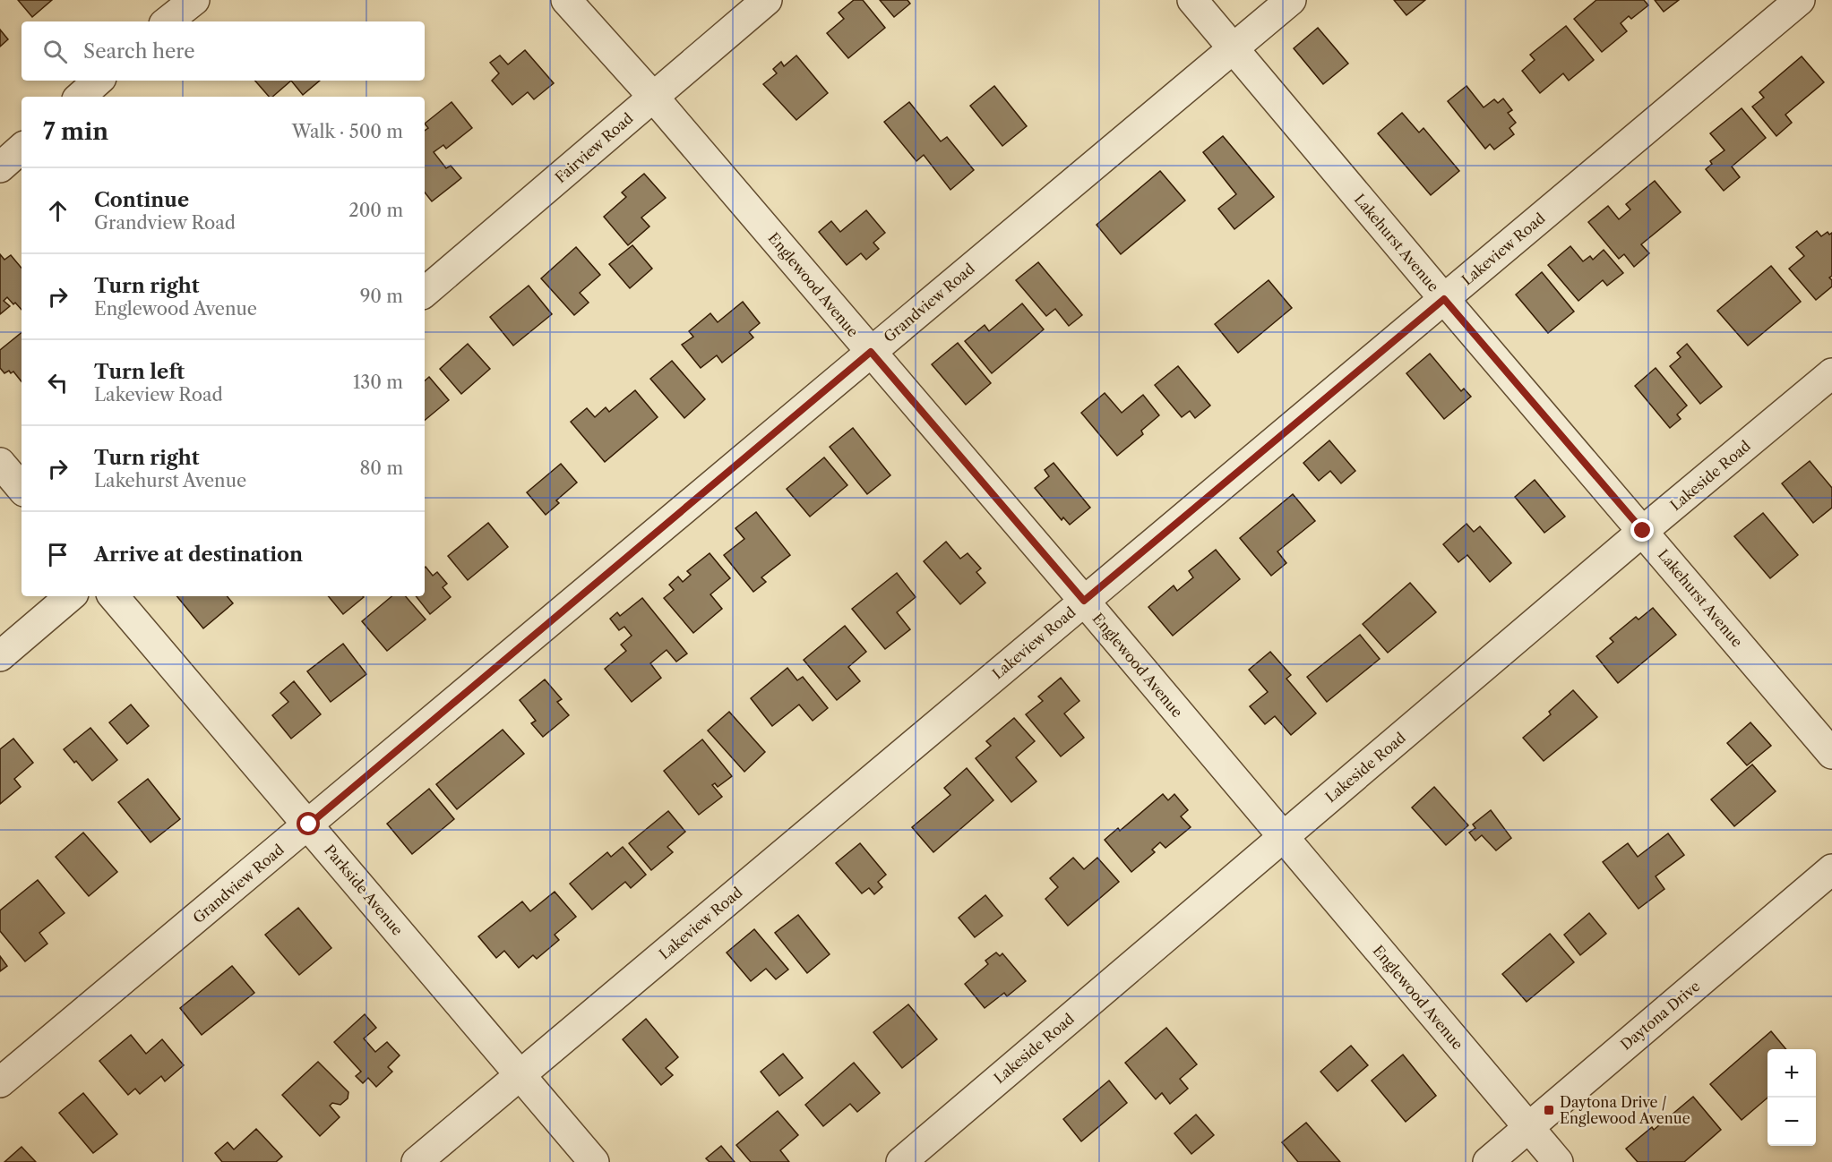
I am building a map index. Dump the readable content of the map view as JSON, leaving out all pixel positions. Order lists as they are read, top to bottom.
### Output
{
  "streets": {
    "street": [
      "Fairview Road",
      "Lakehurst Avenue",
      "Lakeview Road",
      "Englewood Avenue",
      "Grandview Road",
      "Lakeside Road",
      "Parkside Avenue",
      "Daytona Drive"
    ]
  },
  "crossings": [
    ["Fairview Road", "Englewood Avenue"],
    ["Lakehurst Avenue", "Lakeview Road"],
    ["Lakehurst Avenue", "Grandview Road"],
    ["Lakehurst Avenue", "Lakeside Road"],
    ["Lakeview Road", "Englewood Avenue"],
    ["Lakeview Road", "Parkside Avenue"],
    ["Englewood Avenue", "Grandview Road"],
    ["Englewood Avenue", "Lakeside Road"],
    ["Englewood Avenue", "Daytona Drive"],
    ["Grandview Road", "Parkside Avenue"]
  ],
  "places": {
    "transit": ["Daytona Drive / Englewood Avenue"]
  },
  "page": {
    "search": "Search here",
    "heading": ["7 min", "Walk · 500 m"],
    "list": [
      ["Continue", "Grandview Road", "200 m"],
      ["Turn right", "Englewood Avenue", "90 m"],
      ["Turn left", "Lakeview Road", "130 m"],
      ["Turn right", "Lakehurst Avenue", "80 m"],
      "Arrive at destination"
    ],
    "map_buttons": ["+", "−"]
  }
}
